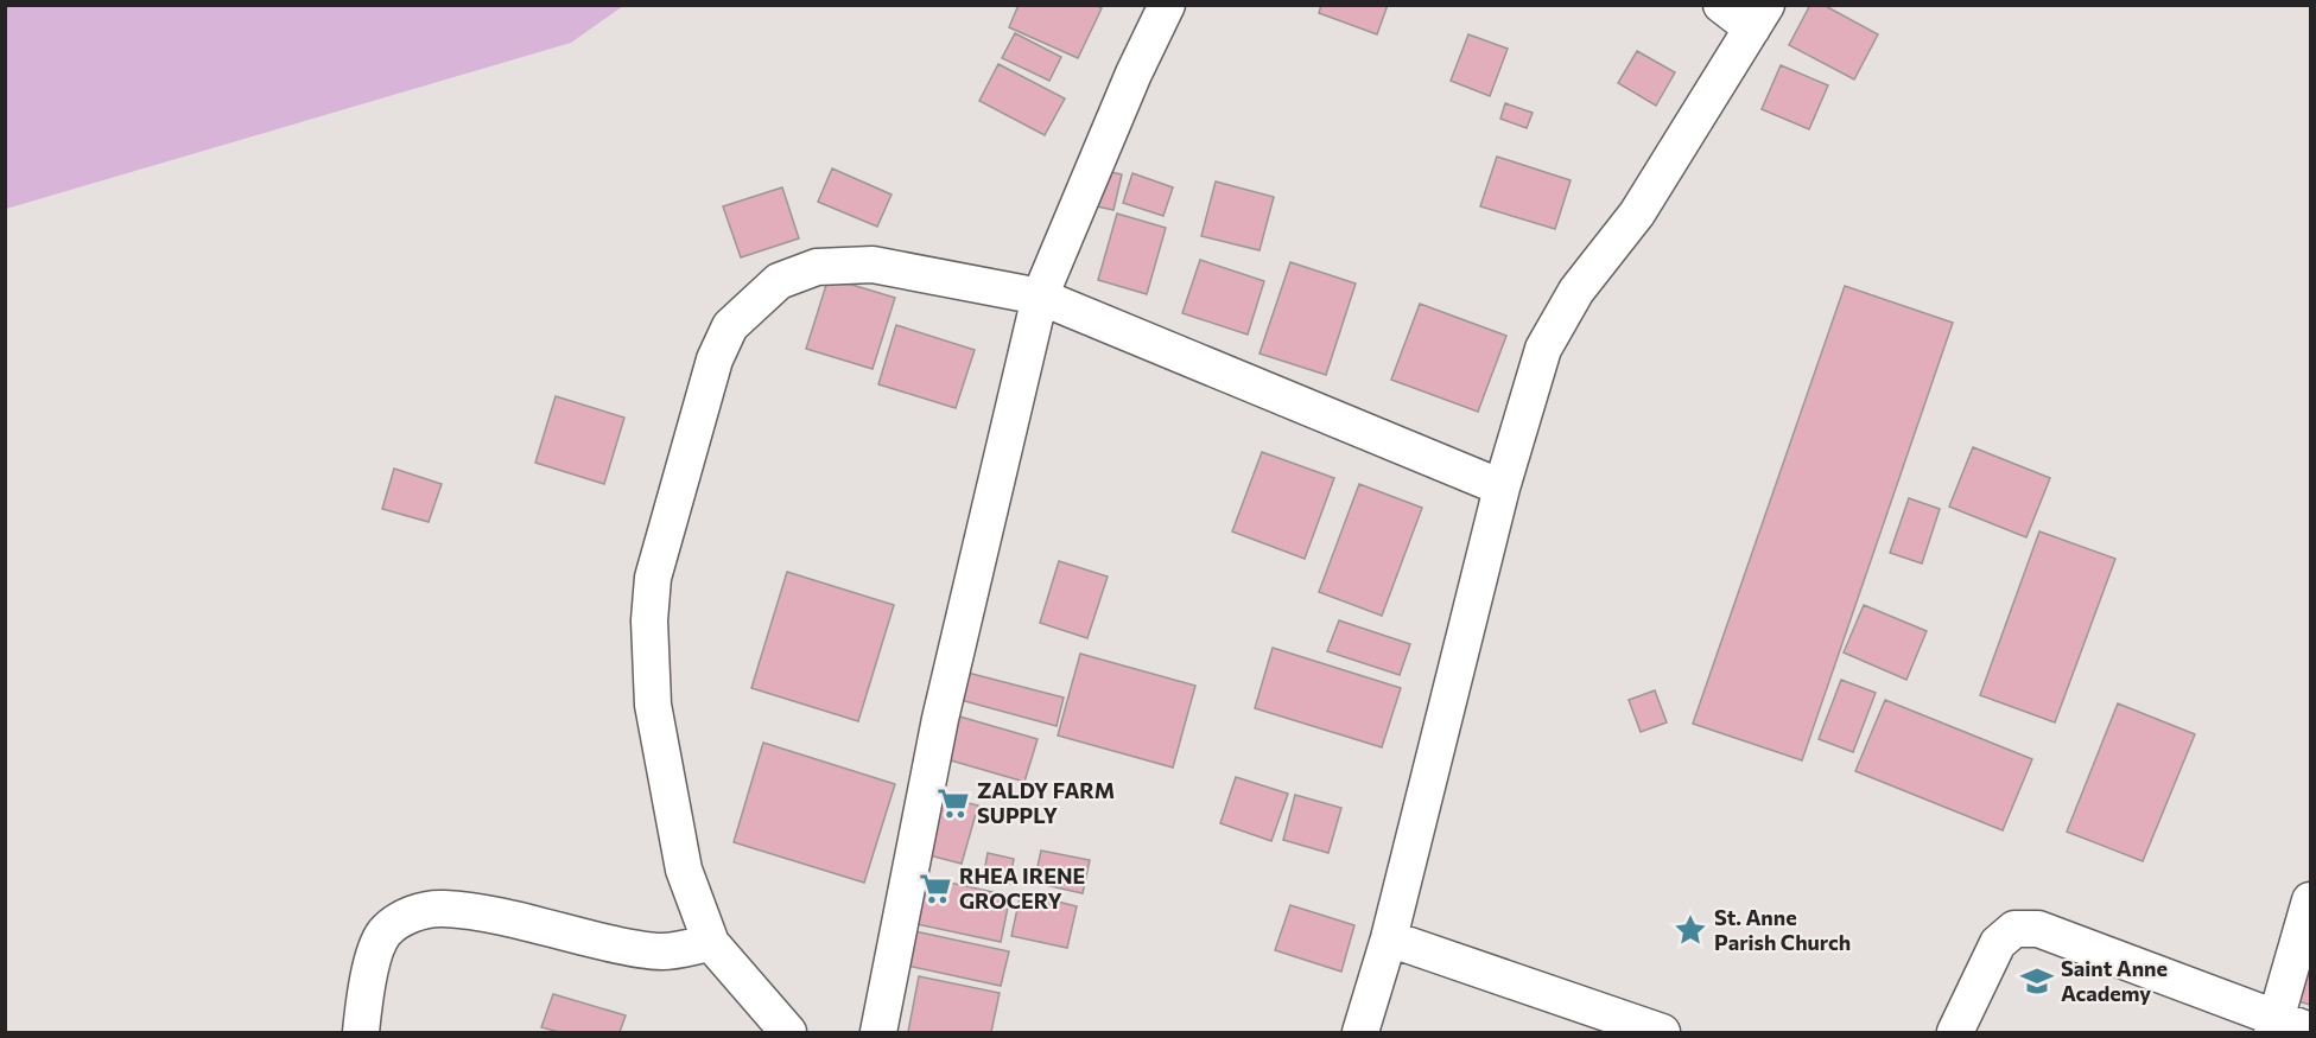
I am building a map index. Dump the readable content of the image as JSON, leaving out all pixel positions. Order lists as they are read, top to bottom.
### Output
{
  "places": {
    "supermarket": ["ZALDY FARM SUPPLY", "RHEA IRENE GROCERY"],
    "place": ["St. Anne Parish Church"],
    "school or university": ["Saint Anne Academy"]
  }
}
